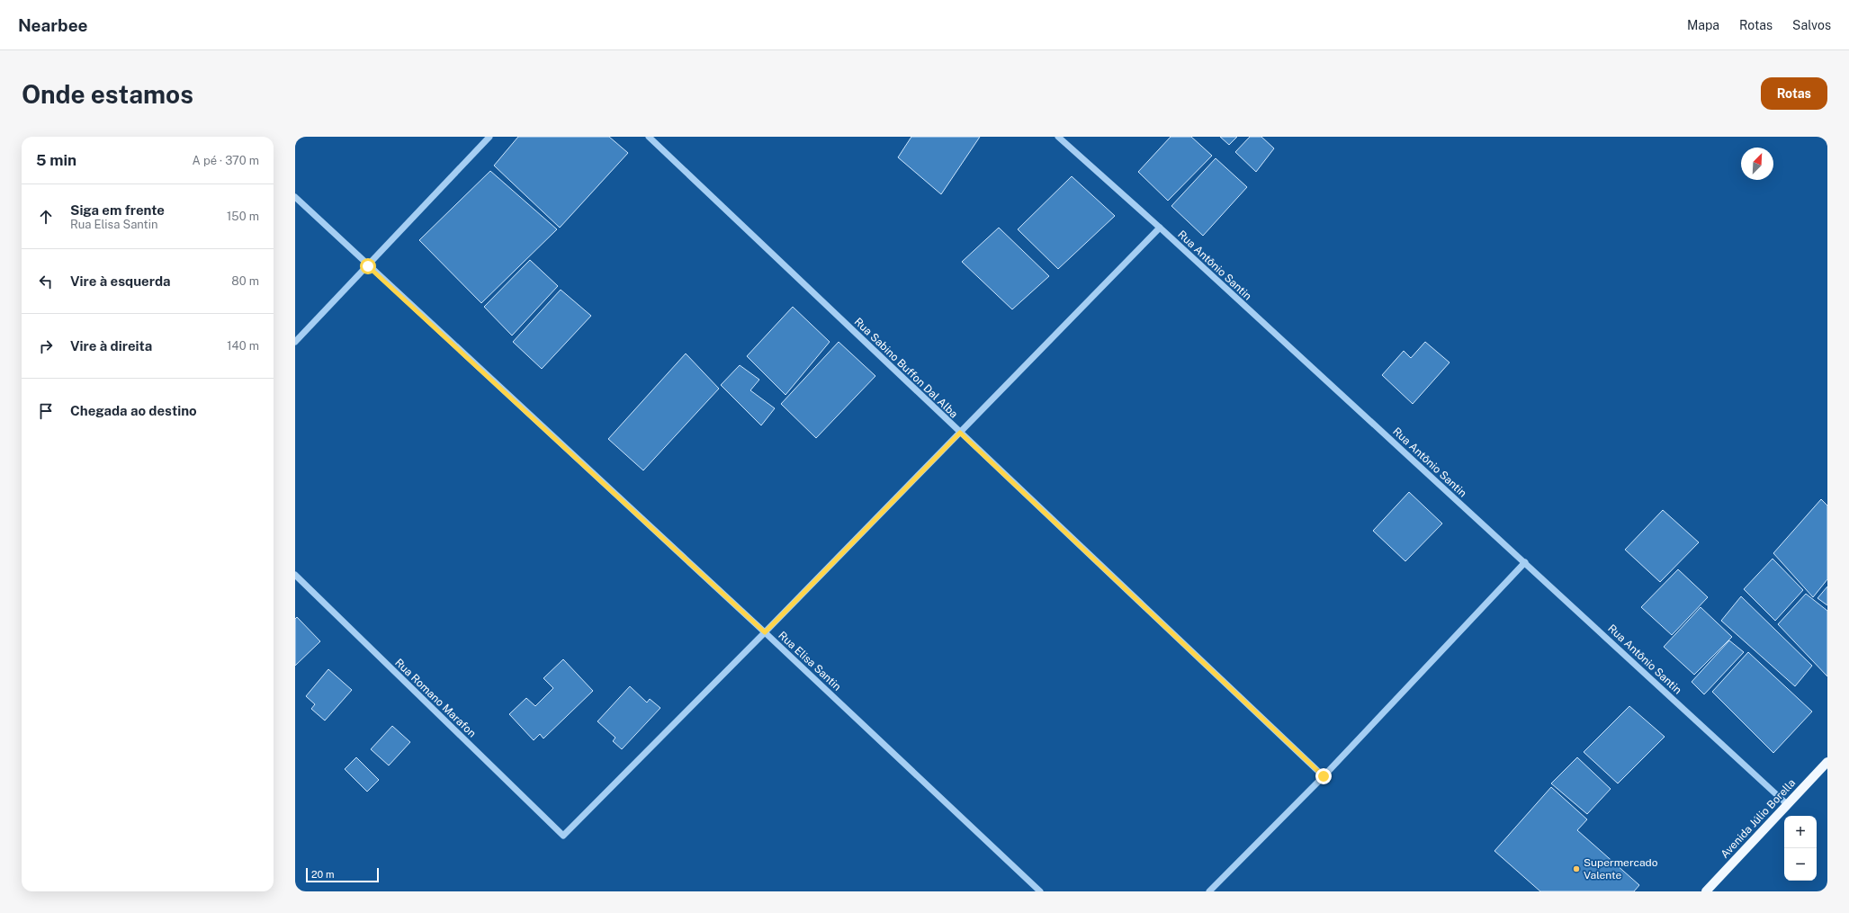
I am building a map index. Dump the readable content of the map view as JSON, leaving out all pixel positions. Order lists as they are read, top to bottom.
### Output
{
  "streets": {
    "main road": ["Avenida Júlio Borella"],
    "street": [
      "Rua Antônio Santin",
      "Rua Sabino Buffon Dal Alba",
      "Rua Elisa Santin",
      "Rua Romano Marafon"
    ]
  },
  "crossings": [
    ["Rua Antônio Santin", "Avenida Júlio Borella"],
    ["Rua Elisa Santin", "Rua Romano Marafon"]
  ],
  "places": ["Supermercado Valente"],
  "scale_bar": "20 m",
  "north": "top right",
  "page": {
    "header": "Nearbee",
    "nav": ["Mapa", "Rotas", "Salvos"],
    "buttons": "Rotas",
    "title": "Onde estamos",
    "heading": ["5 min", "A pé · 370 m"],
    "list": [
      ["Siga em frente", "Rua Elisa Santin", "150 m"],
      ["Vire à esquerda", "80 m"],
      ["Vire à direita", "140 m"],
      "Chegada ao destino"
    ],
    "map_buttons": ["+", "−"],
    "scale": "20 m"
  }
}
